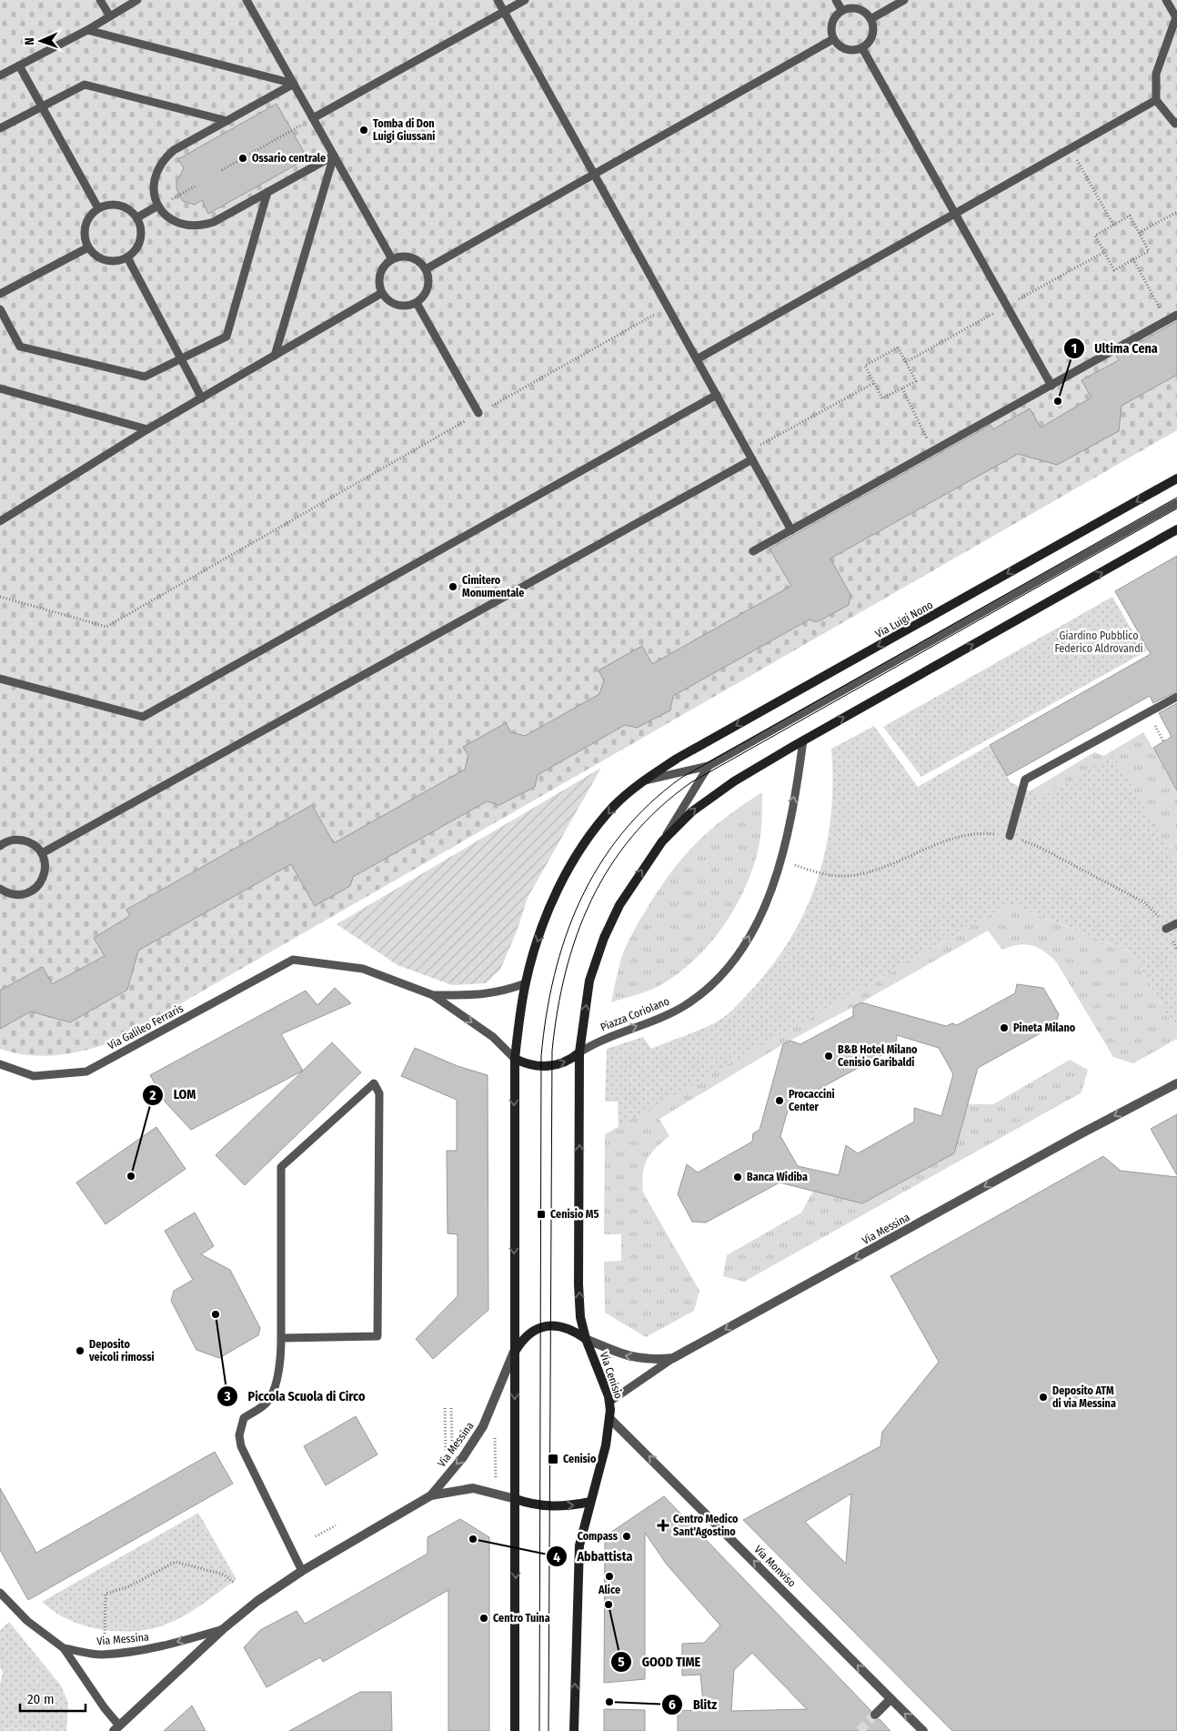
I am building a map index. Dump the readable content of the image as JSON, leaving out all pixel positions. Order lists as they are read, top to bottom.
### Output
{
  "streets": {
    "main road": ["Via Luigi Nono", "Piazza Coriolano", "Via Cenisio"],
    "street": ["Via Messina", "Via Monviso"],
    "lane": ["Via Galileo Ferraris"]
  },
  "crossings": [
    ["Piazza Coriolano", "Via Cenisio"],
    ["Via Messina", "Via Cenisio"],
    ["Via Cenisio", "Via Monviso"]
  ],
  "one_way": ["Piazza Coriolano", "Via Messina", "Via Monviso"],
  "parks": ["Giardino Pubblico Federico Aldrovandi"],
  "places": {
    "other": [
      "Tomba di Don Luigi Giussani",
      "Ossario centrale",
      "Ultima Cena",
      "Cimitero Monumentale",
      "Pineta Milano",
      "B&B Hotel Milano Cenisio Garibaldi",
      "Procaccini Center",
      "LOM",
      "Banca Widiba",
      "Piccola Scuola di Circo",
      "Deposito veicoli rimossi",
      "Deposito ATM di via Messina",
      "Compass",
      "Abbattista",
      "Alice",
      "GOOD TIME",
      "Centro Tuina",
      "Blitz"
    ],
    "transit": ["Cenisio M5", "Cenisio"],
    "health": ["Centro Medico Sant'Agostino"]
  },
  "scale_bar": "20 m",
  "north": "left"
}
